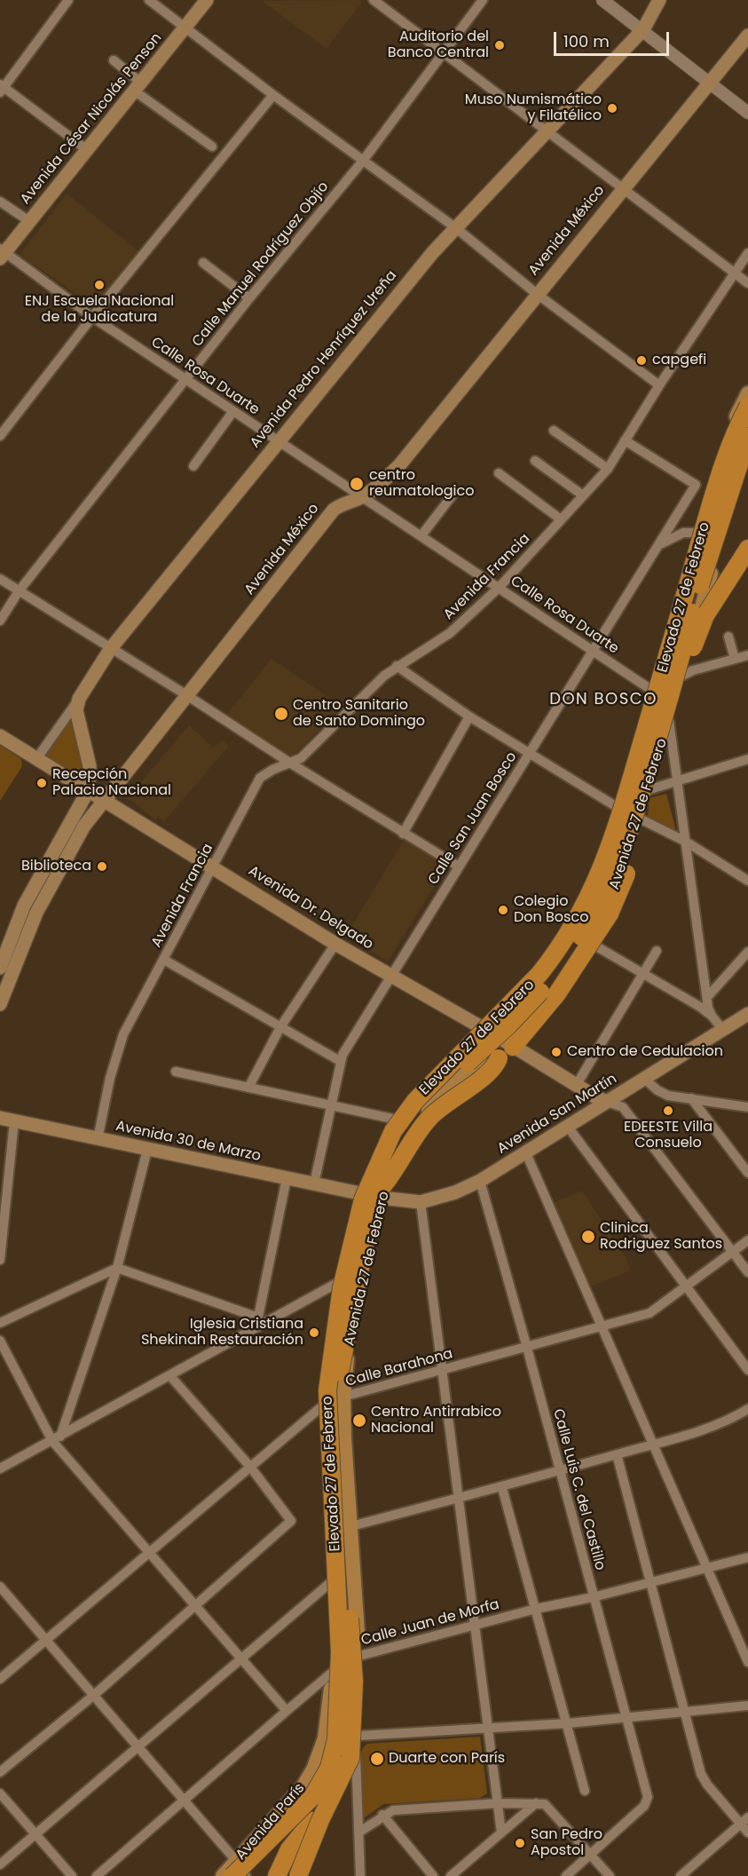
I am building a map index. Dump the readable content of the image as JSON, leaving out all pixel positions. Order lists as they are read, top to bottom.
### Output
{
  "streets": {
    "highway": ["Elevado 27 de Febrero"],
    "main road": [
      "Avenida César Nicolás Penson",
      "Avenida México",
      "Avenida Pedro Henríquez Ureña",
      "Avenida 27 de Febrero",
      "Avenida Dr. Delgado",
      "Avenida San Martín",
      "Avenida 30 de Marzo",
      "Avenida París"
    ],
    "street": [
      "Calle Manuel Rodríguez Objío",
      "Calle Rosa Duarte",
      "Avenida Francia",
      "Calle San Juan Bosco",
      "Calle Barahona",
      "Calle Luis C. del Castillo",
      "Calle Juan de Morfa"
    ]
  },
  "crossings": [
    ["Avenida César Nicolás Penson", "Calle Rosa Duarte"],
    ["Avenida México", "Calle Rosa Duarte"],
    ["Avenida México", "Avenida Dr. Delgado"],
    ["Calle Manuel Rodríguez Objío", "Calle Rosa Duarte"],
    ["Avenida Pedro Henríquez Ureña", "Calle Rosa Duarte"],
    ["Avenida Pedro Henríquez Ureña", "Avenida Dr. Delgado"],
    ["Calle Rosa Duarte", "Avenida Francia"],
    ["Calle Rosa Duarte", "Elevado 27 de Febrero"],
    ["Calle Rosa Duarte", "Avenida 27 de Febrero"],
    ["Calle Rosa Duarte", "Calle San Juan Bosco"],
    ["Avenida Francia", "Avenida Dr. Delgado"],
    ["Avenida Francia", "Avenida 30 de Marzo"],
    ["Elevado 27 de Febrero", "Avenida 27 de Febrero"],
    ["Elevado 27 de Febrero", "Avenida San Martín"],
    ["Elevado 27 de Febrero", "Avenida 30 de Marzo"],
    ["Elevado 27 de Febrero", "Avenida París"],
    ["Avenida 27 de Febrero", "Avenida Dr. Delgado"],
    ["Avenida 27 de Febrero", "Avenida San Martín"],
    ["Avenida 27 de Febrero", "Avenida 30 de Marzo"],
    ["Avenida 27 de Febrero", "Calle Barahona"],
    ["Avenida 27 de Febrero", "Calle Juan de Morfa"],
    ["Avenida 27 de Febrero", "Avenida París"],
    ["Calle San Juan Bosco", "Avenida Dr. Delgado"],
    ["Calle San Juan Bosco", "Avenida 30 de Marzo"],
    ["Avenida Dr. Delgado", "Avenida San Martín"],
    ["Avenida San Martín", "Avenida 30 de Marzo"],
    ["Avenida San Martín", "Calle Luis C. del Castillo"],
    ["Calle Barahona", "Calle Luis C. del Castillo"],
    ["Calle Luis C. del Castillo", "Calle Juan de Morfa"],
    ["Calle Juan de Morfa", "Avenida París"]
  ],
  "districts": ["DON BOSCO"],
  "places": [
    "Auditorio del Banco Central",
    "Muso Numismático y Filatélico",
    "ENJ Escuela Nacional de la Judicatura",
    "capgefi",
    "centro reumatologico",
    "Centro Sanitario de Santo Domingo",
    "Recepción Palacio Nacional",
    "Biblioteca",
    "Colegio Don Bosco",
    "Centro de Cedulacion",
    "EDEESTE Villa Consuelo",
    "Clinica Rodriguez Santos",
    "Iglesia Cristiana Shekinah Restauración",
    "Centro Antirrabico Nacional",
    "Duarte con París",
    "San Pedro Apostol"
  ],
  "scale_bar": "100 m"
}
